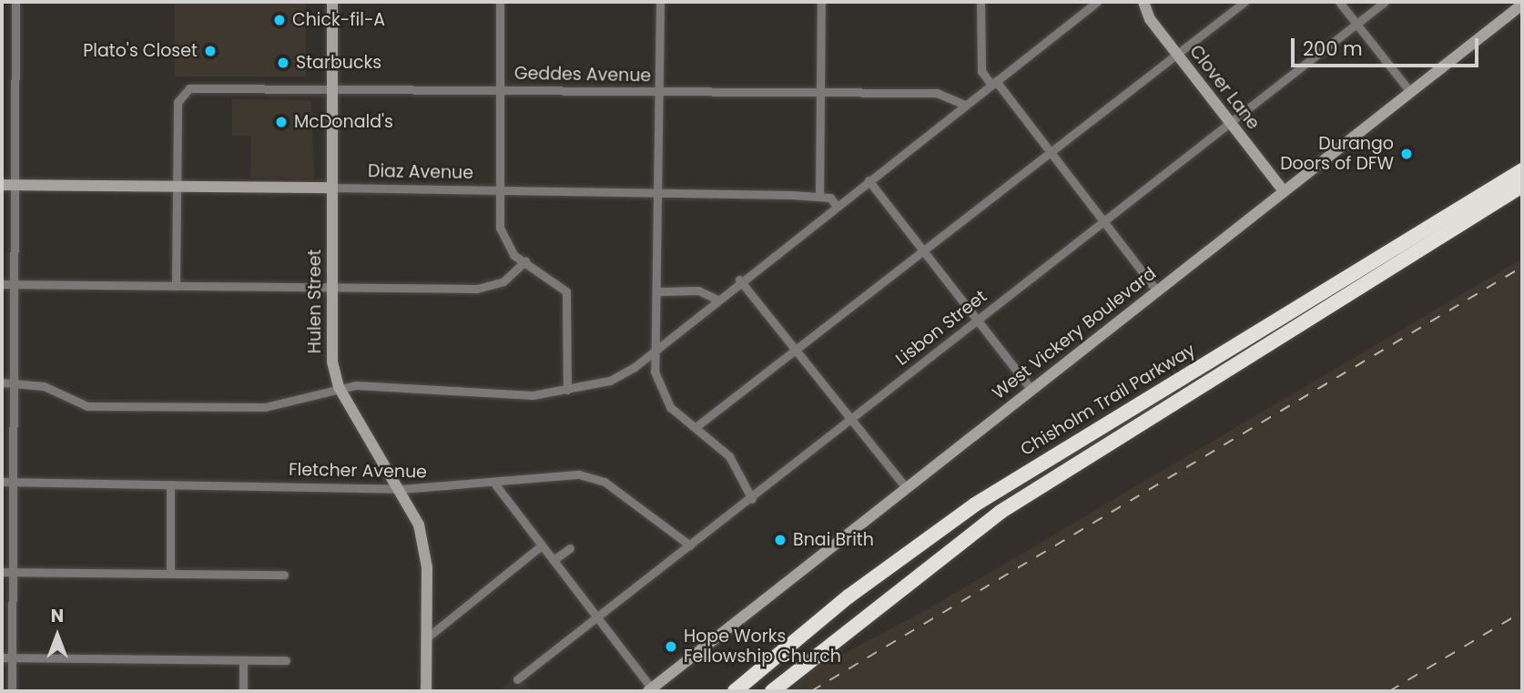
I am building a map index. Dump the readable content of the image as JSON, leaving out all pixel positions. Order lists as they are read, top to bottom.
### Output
{
  "streets": {
    "highway": ["Chisholm Trail Parkway"],
    "main road": [
      "Clover Lane",
      "Diaz Avenue",
      "Hulen Street",
      "West Vickery Boulevard"
    ],
    "street": ["Geddes Avenue", "Lisbon Street", "Fletcher Avenue"]
  },
  "crossings": [
    ["Geddes Avenue", "Diaz Avenue"],
    ["Geddes Avenue", "Hulen Street"],
    ["Clover Lane", "Lisbon Street"],
    ["Clover Lane", "West Vickery Boulevard"],
    ["Diaz Avenue", "Hulen Street"],
    ["Hulen Street", "Fletcher Avenue"],
    ["Lisbon Street", "Fletcher Avenue"]
  ],
  "places": [
    "Chick-fil-A",
    "Plato's Closet",
    "Starbucks",
    "McDonald's",
    "Durango Doors of DFW",
    "Bnai Brith",
    "Hope Works Fellowship Church"
  ],
  "scale_bar": "200 m",
  "north": "top"
}
